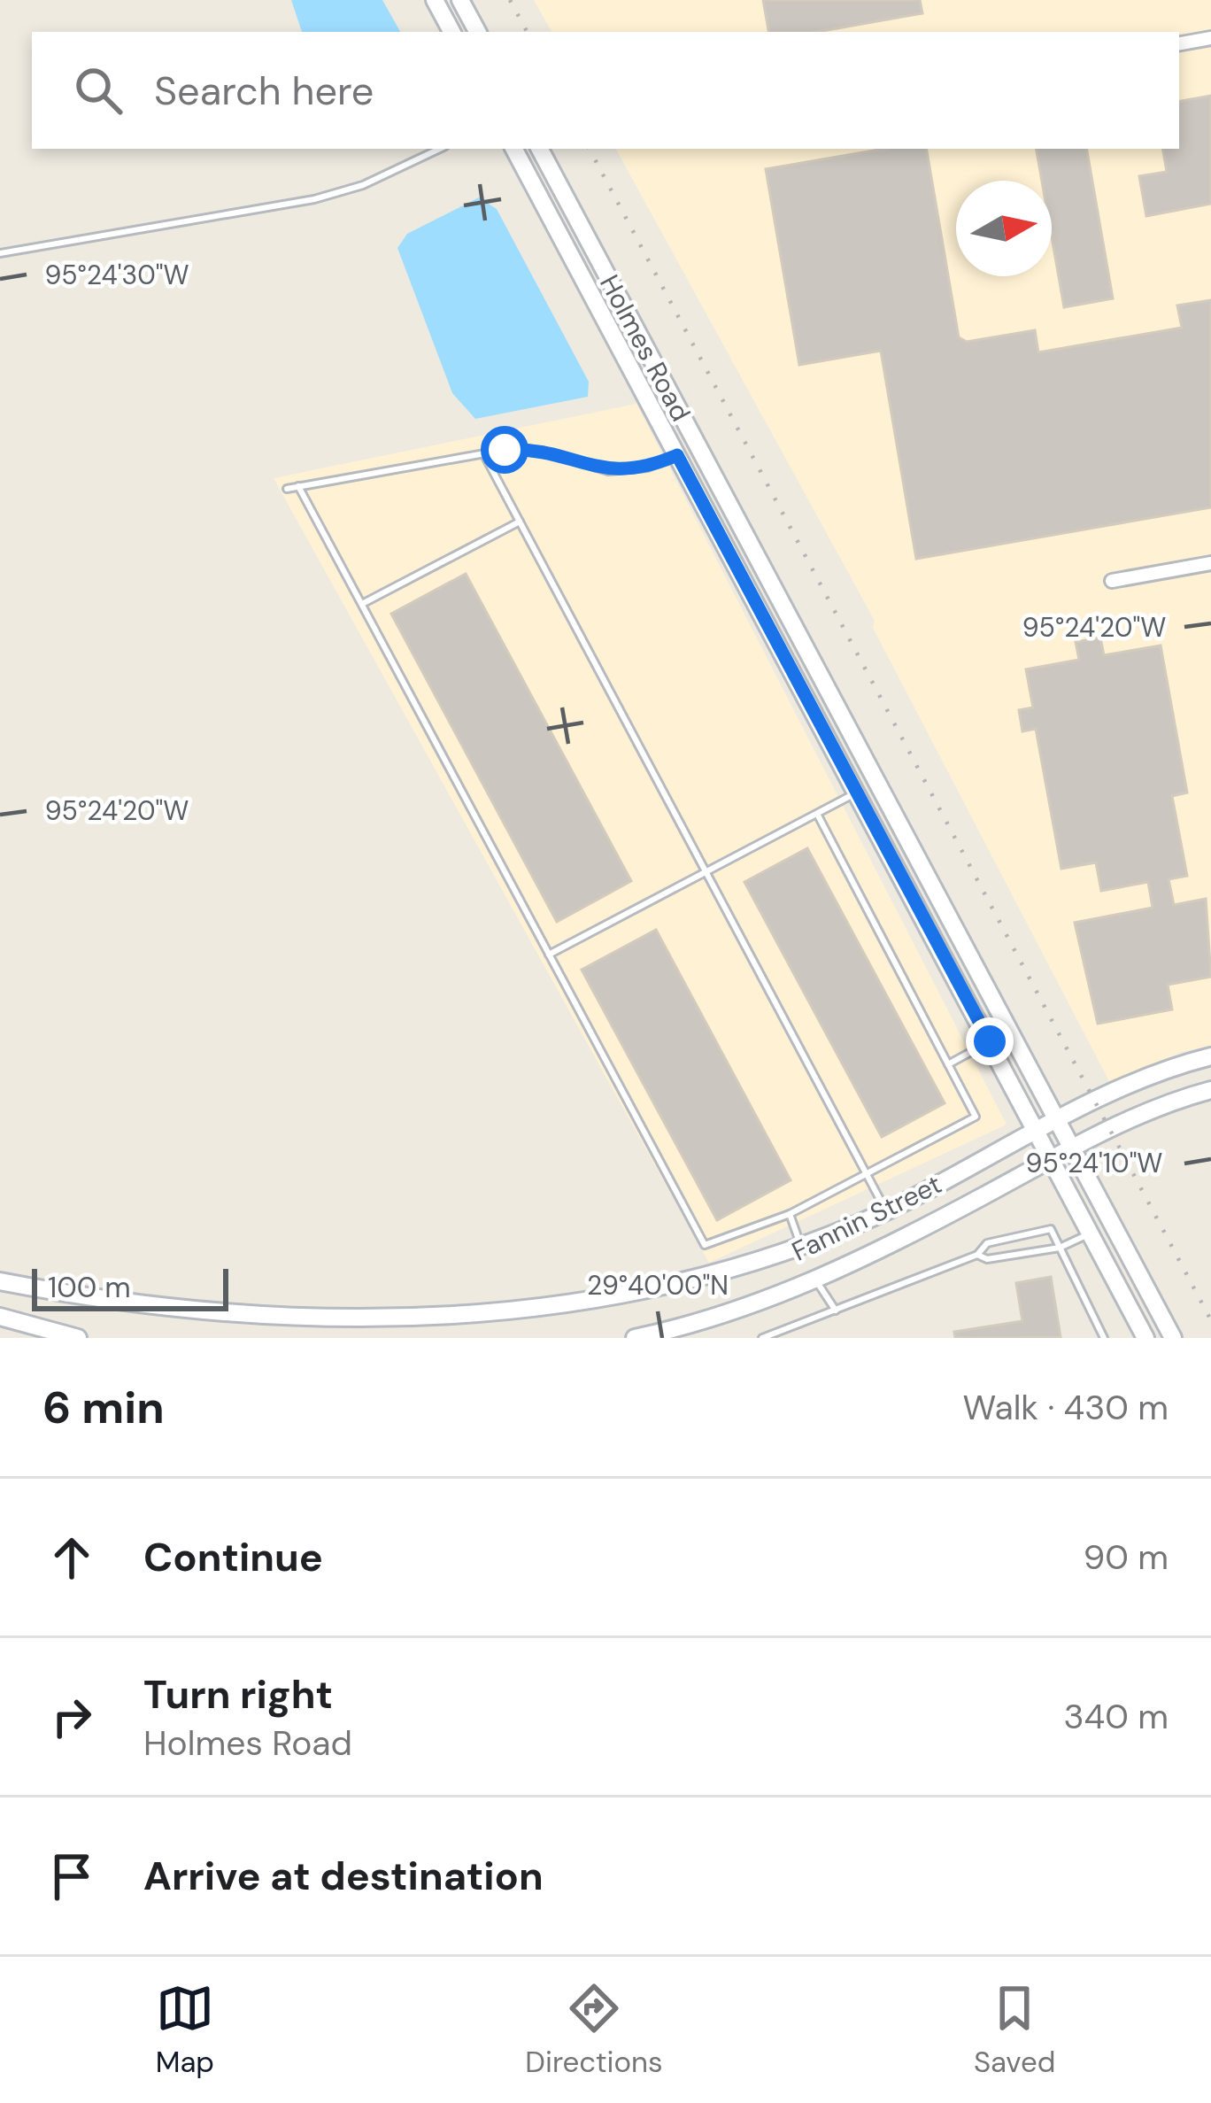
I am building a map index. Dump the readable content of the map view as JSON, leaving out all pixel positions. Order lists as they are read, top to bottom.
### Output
{
  "streets": {
    "main road": ["Holmes Road", "Fannin Street"]
  },
  "crossings": [
    ["Holmes Road", "Fannin Street"]
  ],
  "scale_bar": "100 m",
  "north": "right",
  "page": {
    "search": "Search here",
    "scale": "100 m",
    "heading": ["6 min", "Walk · 430 m"],
    "list": [
      ["Continue", "90 m"],
      ["Turn right", "Holmes Road", "340 m"],
      "Arrive at destination"
    ],
    "nav": ["Map", "Directions", "Saved"]
  },
  "coordinates": [
    "95°24'30\"W",
    "95°24'20\"W",
    "95°24'10\"W",
    "29°40'00\"N"
  ]
}
